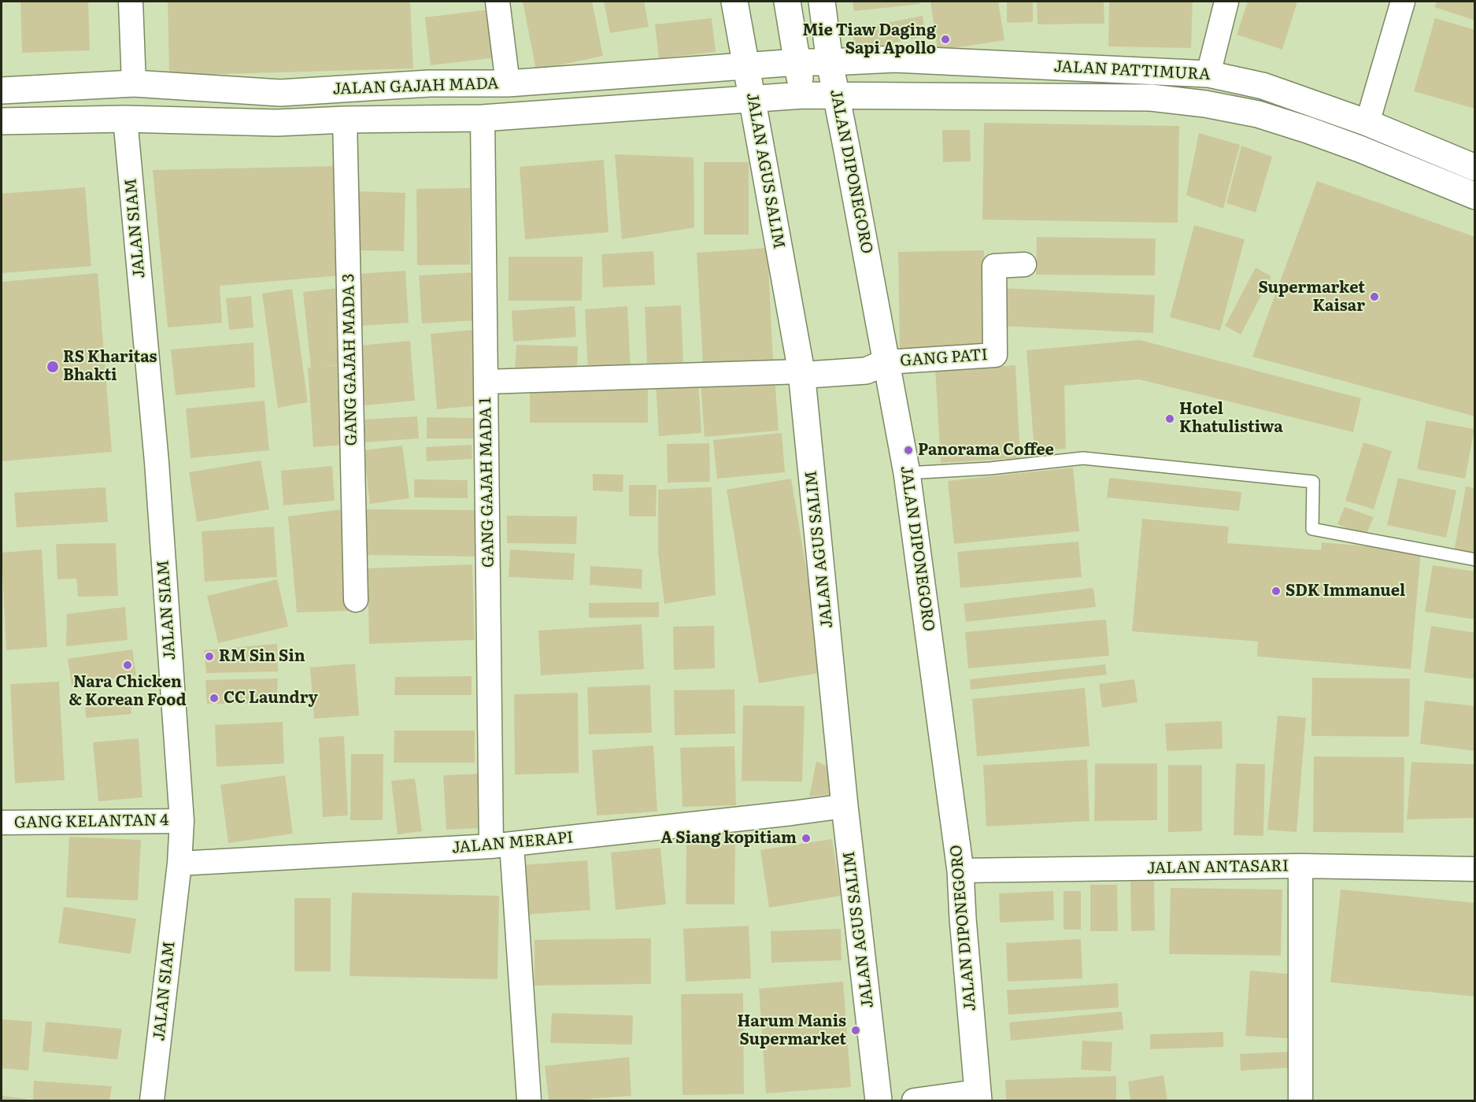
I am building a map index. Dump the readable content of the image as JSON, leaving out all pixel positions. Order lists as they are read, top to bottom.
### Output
{
  "streets": {
    "street": [
      "JALAN PATTIMURA",
      "JALAN GAJAH MADA",
      "JALAN AGUS SALIM",
      "JALAN DIPONEGORO",
      "JALAN SIAM",
      "GANG PATI",
      "GANG GAJAH MADA 3",
      "GANG GAJAH MADA 1",
      "GANG KELANTAN 4",
      "JALAN MERAPI",
      "JALAN ANTASARI"
    ]
  },
  "crossings": [
    ["JALAN PATTIMURA", "JALAN GAJAH MADA"],
    ["JALAN PATTIMURA", "JALAN DIPONEGORO"],
    ["JALAN GAJAH MADA", "JALAN AGUS SALIM"],
    ["JALAN GAJAH MADA", "JALAN DIPONEGORO"],
    ["JALAN GAJAH MADA", "JALAN SIAM"],
    ["JALAN GAJAH MADA", "GANG GAJAH MADA 3"],
    ["JALAN GAJAH MADA", "GANG GAJAH MADA 1"],
    ["JALAN AGUS SALIM", "JALAN MERAPI"],
    ["JALAN DIPONEGORO", "GANG PATI"],
    ["JALAN DIPONEGORO", "JALAN ANTASARI"],
    ["JALAN SIAM", "GANG KELANTAN 4"],
    ["JALAN SIAM", "JALAN MERAPI"],
    ["GANG GAJAH MADA 1", "JALAN MERAPI"]
  ],
  "places": [
    "Mie Tiaw Daging Sapi Apollo",
    "Supermarket Kaisar",
    "RS Kharitas Bhakti",
    "Hotel Khatulistiwa",
    "Panorama Coffee",
    "SDK Immanuel",
    "RM Sin Sin",
    "Nara Chicken & Korean Food",
    "CC Laundry",
    "A Siang kopitiam",
    "Harum Manis Supermarket"
  ]
}
